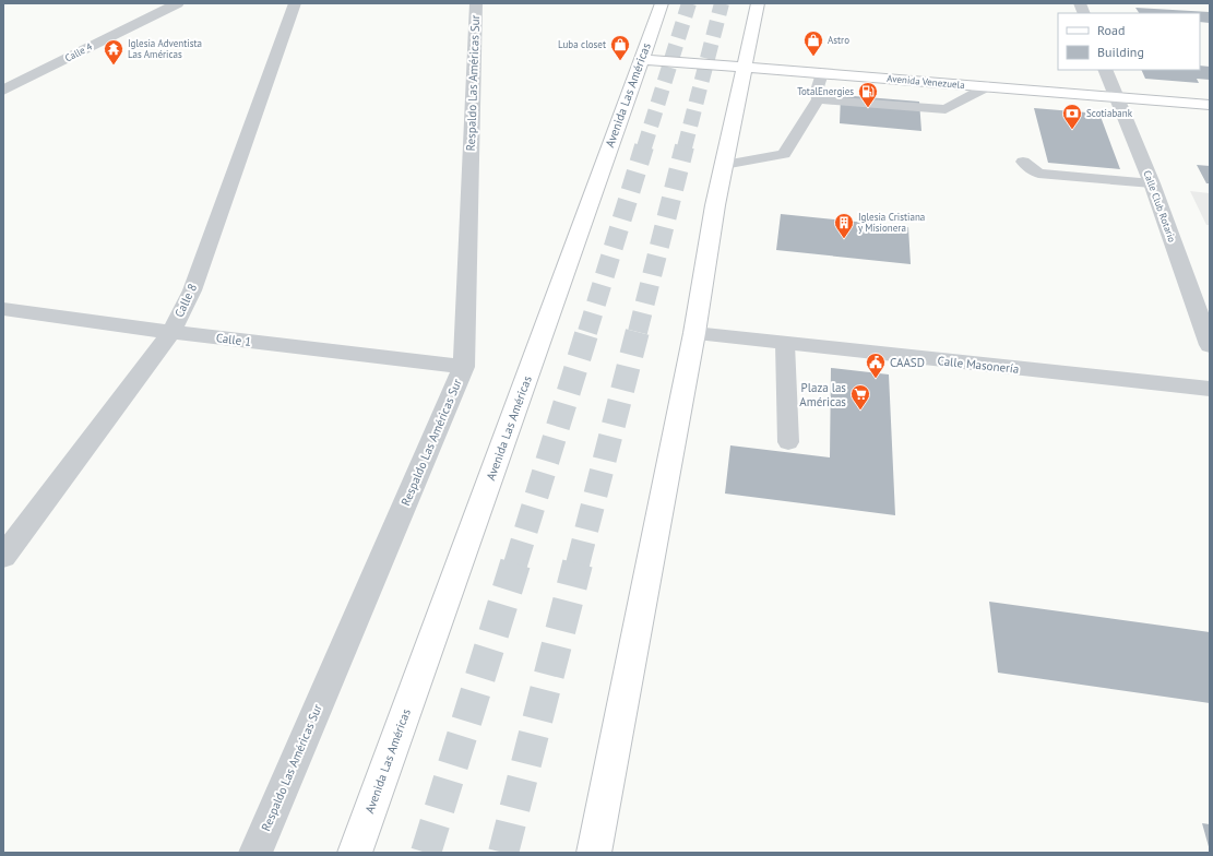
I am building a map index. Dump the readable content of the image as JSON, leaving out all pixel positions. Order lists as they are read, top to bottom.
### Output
{
  "streets": {
    "main road": ["Avenida Venezuela", "Avenida Las Américas"],
    "street": [
      "Calle 4",
      "Respaldo Las Américas Sur",
      "Calle Club Rotario",
      "Calle 8",
      "Calle 1",
      "Calle Masonería"
    ]
  },
  "crossings": [
    ["Avenida Venezuela", "Avenida Las Américas"],
    ["Avenida Venezuela", "Calle Club Rotario"],
    ["Respaldo Las Américas Sur", "Calle 1"],
    ["Calle 8", "Calle 1"]
  ],
  "places": {
    "shop": ["Astro", "Luba closet"],
    "temple": ["Iglesia Adventista Las Américas"],
    "fuel station": ["TotalEnergies"],
    "bank": ["Scotiabank"],
    "building": ["Iglesia Cristiana y Misionera"],
    "public building": ["CAASD"],
    "supermarket": ["Plaza las Américas"]
  },
  "legend": ["Road", "Building"]
}
